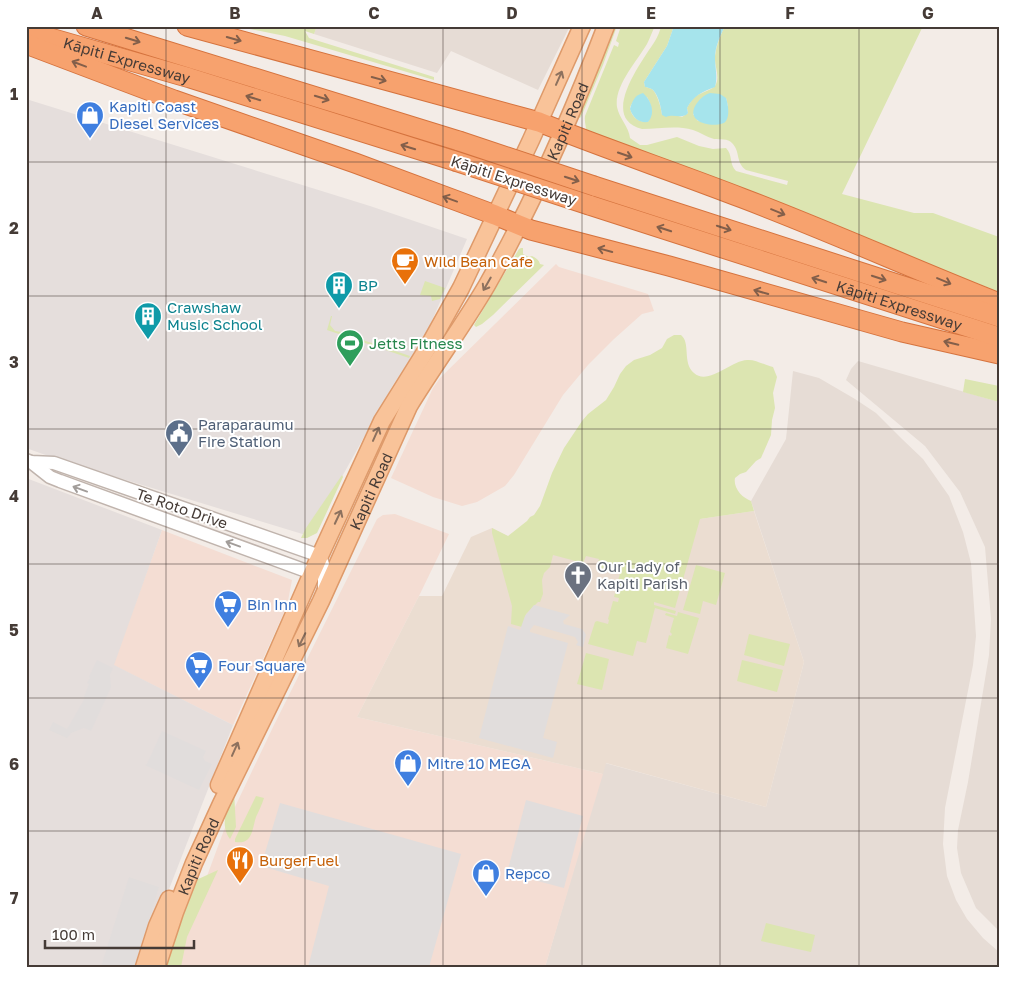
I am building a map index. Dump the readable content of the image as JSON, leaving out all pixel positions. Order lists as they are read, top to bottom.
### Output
{
  "streets": {
    "highway": ["Kāpiti Expressway"],
    "main road": ["Kapiti Road"],
    "street": ["Te Roto Drive"]
  },
  "crossings": [
    ["Kapiti Road", "Te Roto Drive"]
  ],
  "places": {
    "shop": ["Kapiti Coast Diesel Services", "Mitre 10 MEGA", "Repco"],
    "cafe": ["Wild Bean Cafe"],
    "building": ["BP", "Crawshaw Music School"],
    "sports": ["Jetts Fitness"],
    "public building": ["Paraparaumu Fire Station"],
    "church": ["Our Lady of Kapiti Parish"],
    "supermarket": ["Bin Inn", "Four Square"],
    "restaurant": ["BurgerFuel"]
  },
  "scale_bar": "100 m",
  "grid": {
    "columns": [
      "A",
      "B",
      "C",
      "D",
      "E",
      "F",
      "G"
    ],
    "rows": [
      "1",
      "2",
      "3",
      "4",
      "5",
      "6",
      "7"
    ]
  }
}
